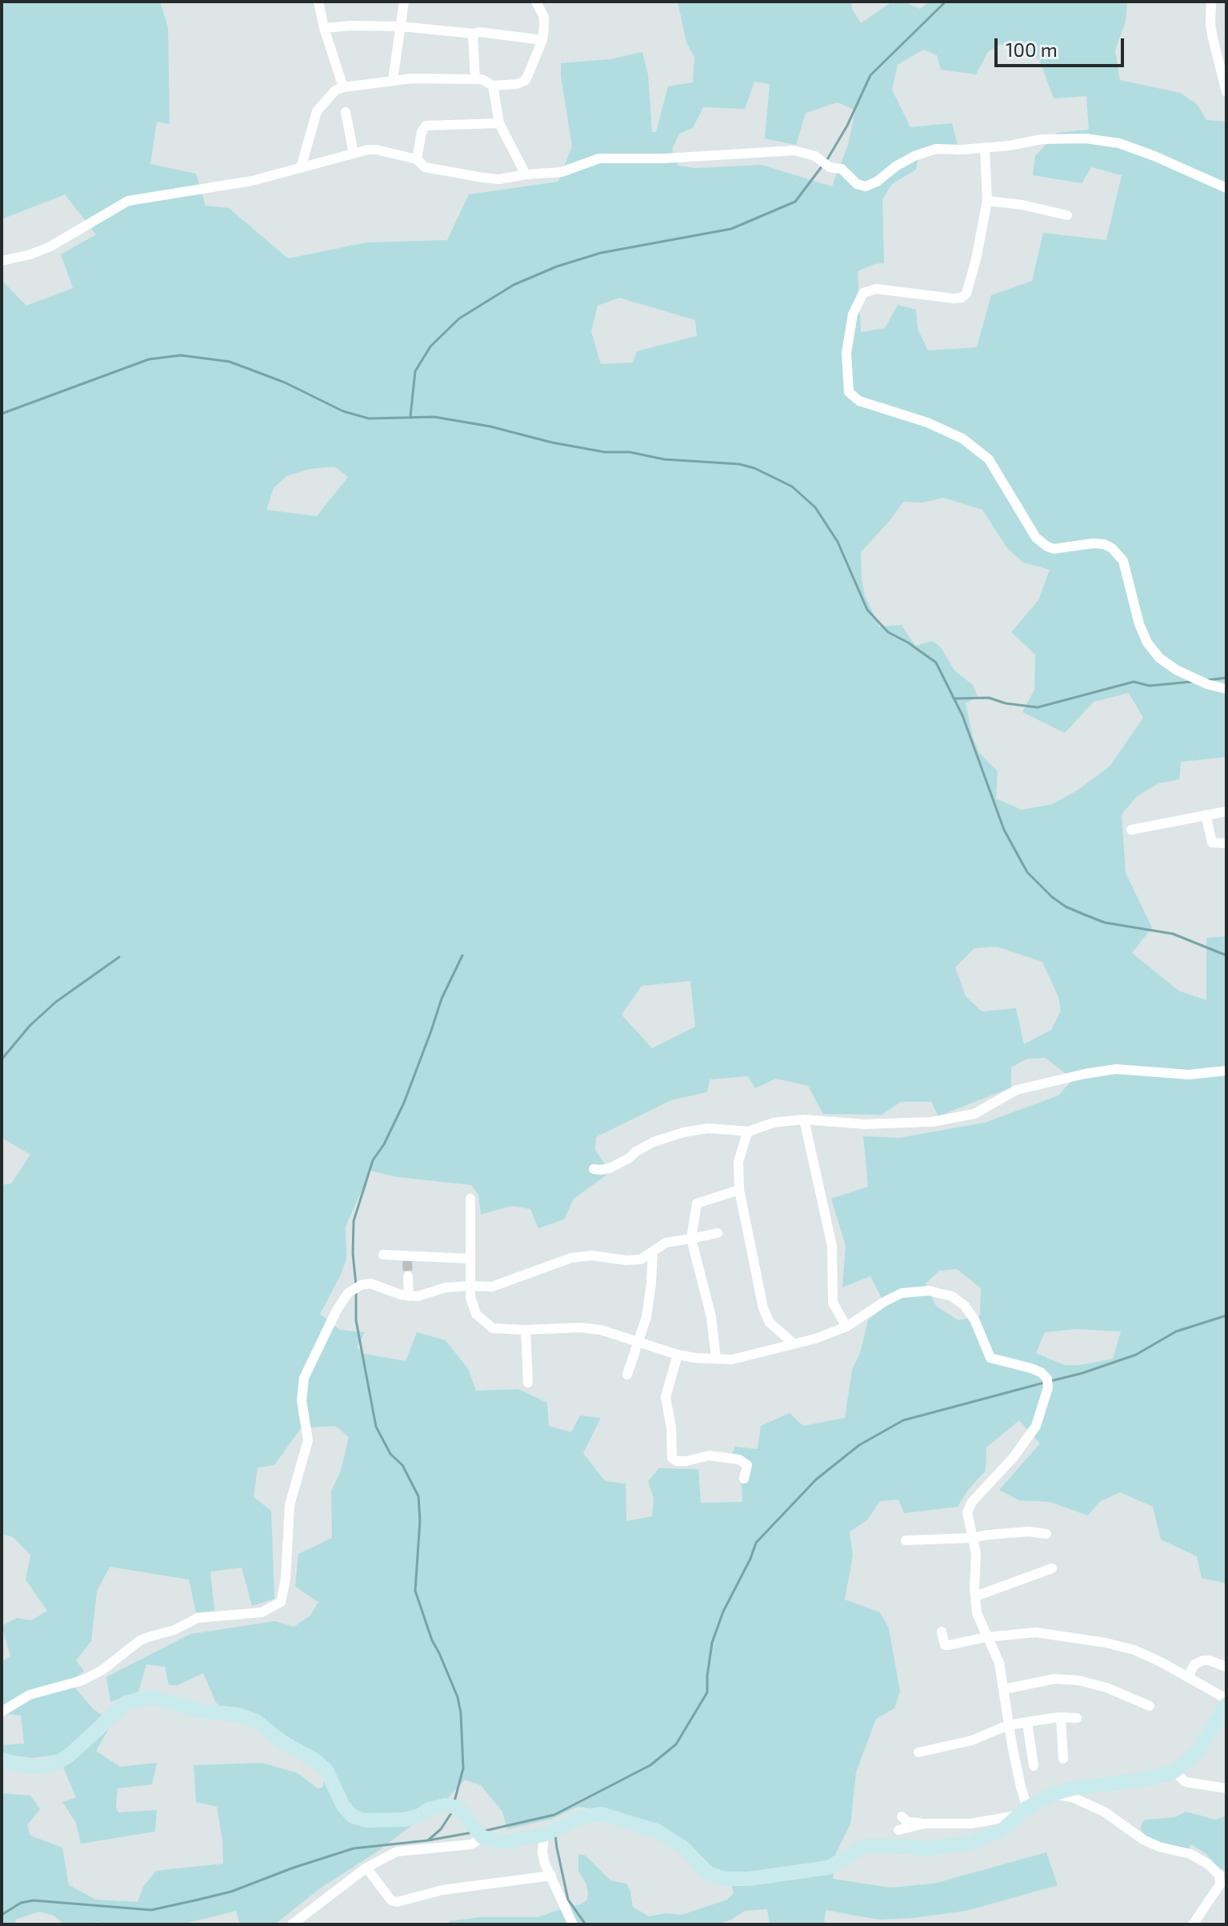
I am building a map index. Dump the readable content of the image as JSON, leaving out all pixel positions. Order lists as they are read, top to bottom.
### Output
{
  "scale_bar": "100 m"
}
